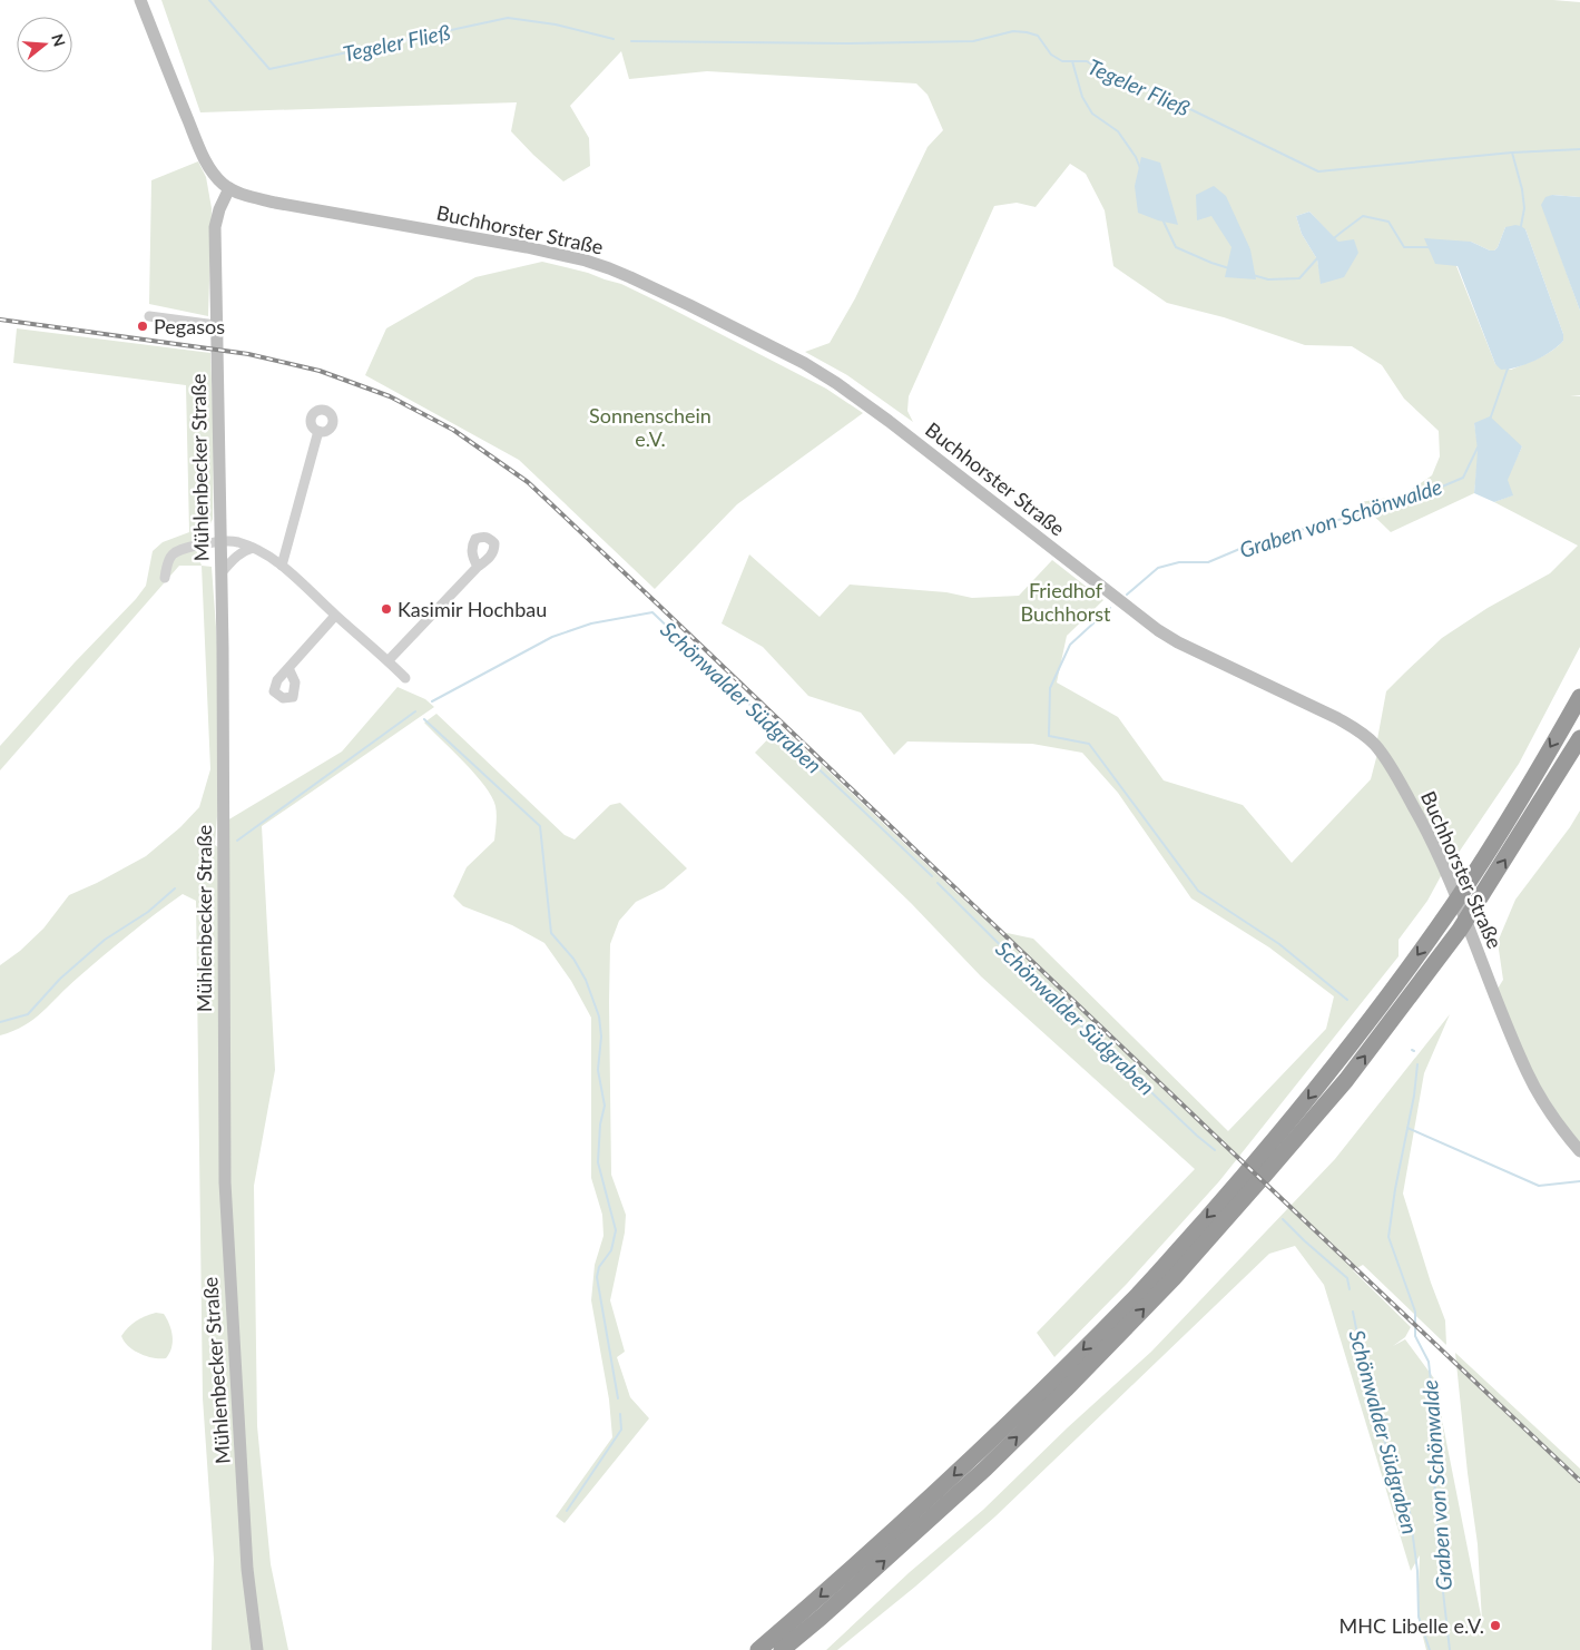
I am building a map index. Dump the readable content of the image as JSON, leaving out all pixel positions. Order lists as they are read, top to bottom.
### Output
{
  "streets": {
    "main road": ["Buchhorster Straße", "Mühlenbecker Straße"]
  },
  "crossings": [
    ["Buchhorster Straße", "Mühlenbecker Straße"]
  ],
  "water": ["Tegeler Fließ", "Graben von Schönwalde", "Schönwalder Südgraben"],
  "parks": ["Sonnenschein e.V.", "Friedhof Buchhorst"],
  "places": ["Pegasos", "Kasimir Hochbau", "MHC Libelle e.V."],
  "north": "right"
}
